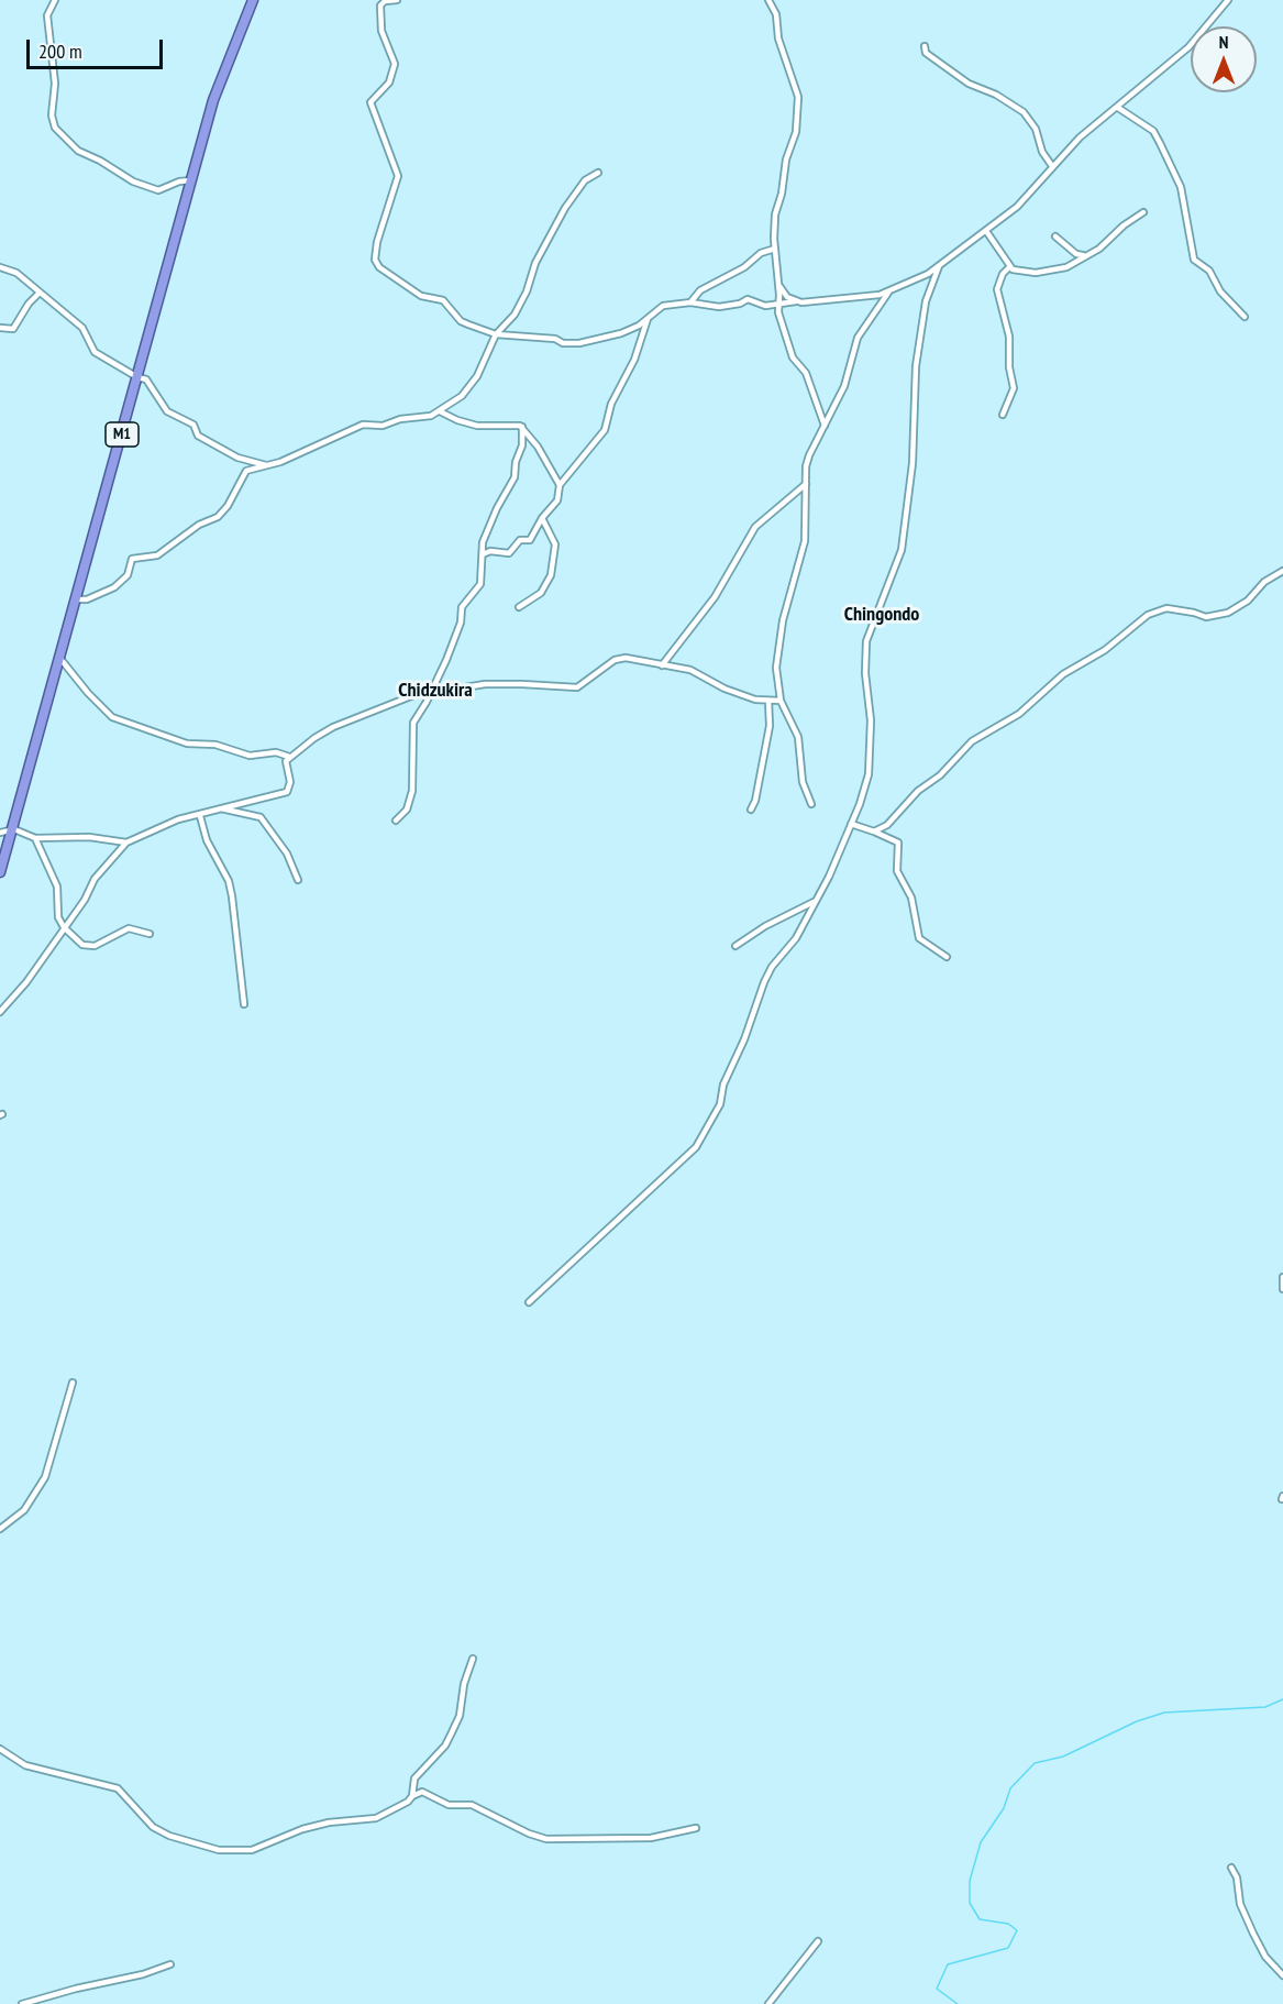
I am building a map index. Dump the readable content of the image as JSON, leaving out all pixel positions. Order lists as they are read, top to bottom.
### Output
{
  "streets": {
    "highway": ["M1"]
  },
  "districts": ["Chingondo", "Chidzukira"],
  "scale_bar": "200 m",
  "north": "top"
}
